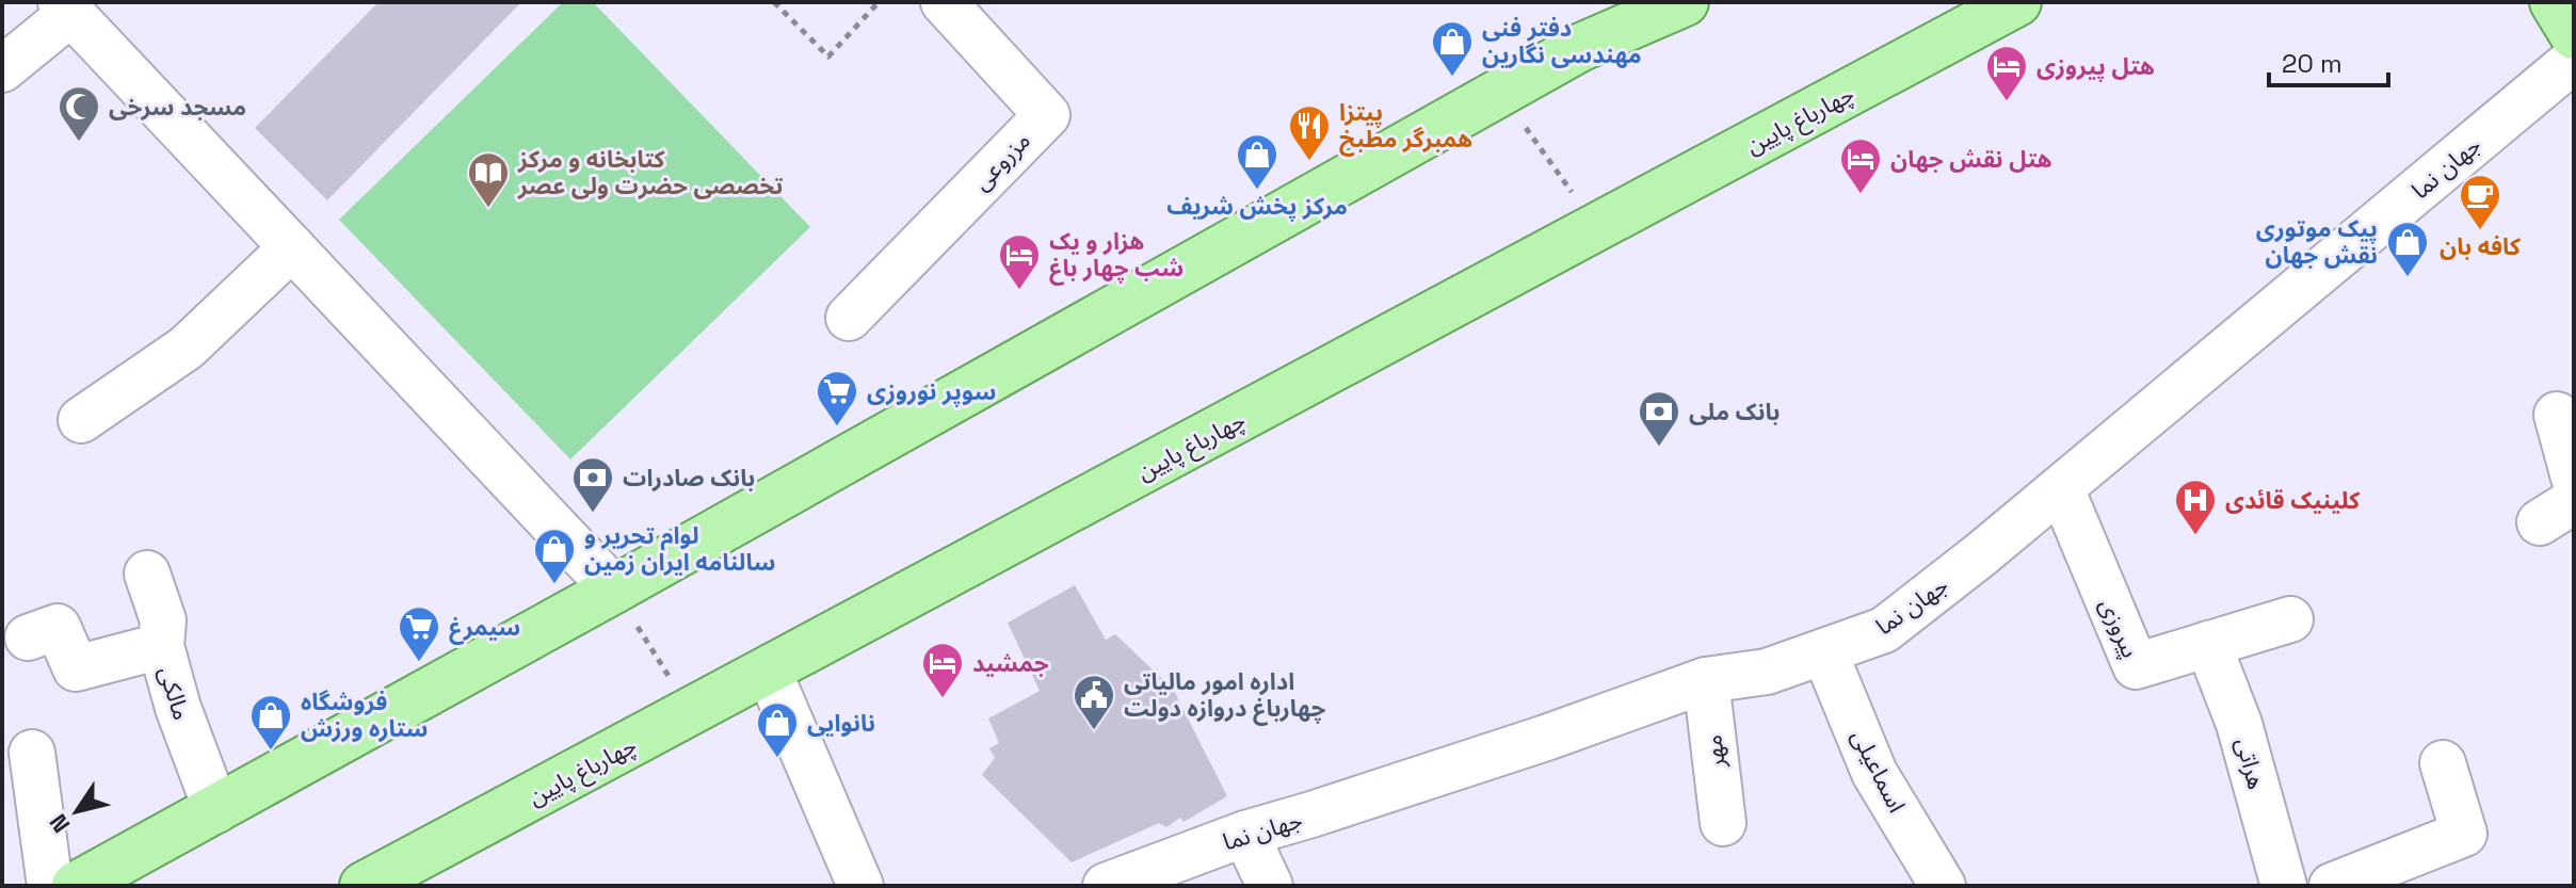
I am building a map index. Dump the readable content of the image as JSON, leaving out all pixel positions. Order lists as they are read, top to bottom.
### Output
{
  "streets": {
    "main road": ["چهارباغ پایین"],
    "street": [
      "مزروعی",
      "جهان نما",
      "پیروزی",
      "مالکی",
      "مهر",
      "هراتی",
      "اسماعیلی"
    ]
  },
  "crossings": [
    ["جهان نما", "پیروزی"],
    ["جهان نما", "مهر"],
    ["جهان نما", "اسماعیلی"],
    ["پیروزی", "هراتی"]
  ],
  "places": {
    "shop": [
      "دفتر فنی مهندسی نگارین",
      "مرکز پخش شریف",
      "پیک موتوری نقش جهان",
      "لوام تحریر و سالنامه ایران زمین",
      "فروشگاه ستاره ورزش",
      "نانوایی"
    ],
    "hotel": [
      "هتل پیروزی",
      "هتل نقش جهان",
      "هزار و یک شب چهار باغ",
      "جمشيد"
    ],
    "mosque": ["مسجد سرخی"],
    "restaurant": ["پیتزا همبرگر مطبخ"],
    "library": ["کتابخانه و مرکز تخصصی حضرت ولی عصر"],
    "cafe": ["کافه بان"],
    "supermarket": ["سوپر نوروزی", "سیمرغ"],
    "bank": ["بانک ملی", "بانک صادرات"],
    "hospital": ["کلینیک قائدی"],
    "public building": ["اداره امور مالیاتی چهارباغ دروازه دولت"]
  },
  "scale_bar": "20 m",
  "north": "bottom left"
}
